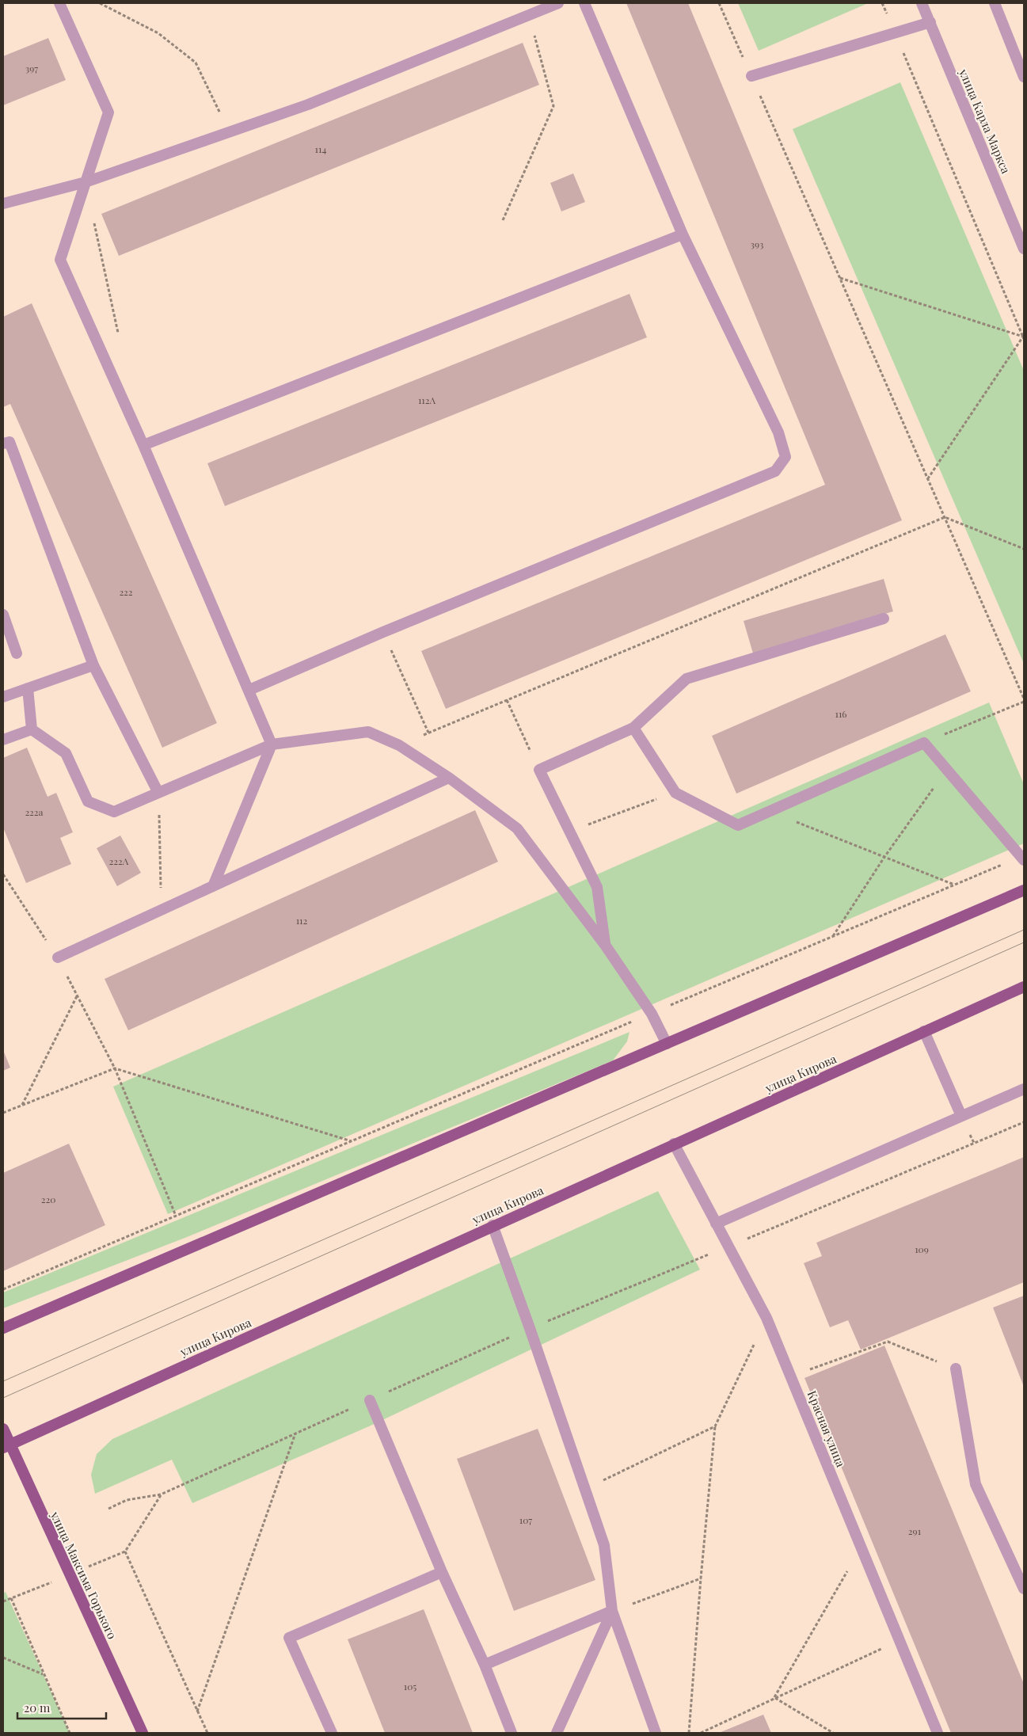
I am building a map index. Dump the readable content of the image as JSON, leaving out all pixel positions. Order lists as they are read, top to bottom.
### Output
{
  "streets": {
    "main road": ["улица Кирова", "улица Максима Горького"],
    "street": ["улица Карла Маркса", "Красная улица"]
  },
  "crossings": [
    ["улица Кирова", "Красная улица"],
    ["улица Кирова", "улица Максима Горького"]
  ],
  "house_numbers": [
    "397",
    "114",
    "393",
    "112А",
    "222",
    "116",
    "222а",
    "222А",
    "112",
    "220",
    "109",
    "107",
    "291",
    "105"
  ],
  "scale_bar": "20 m"
}
